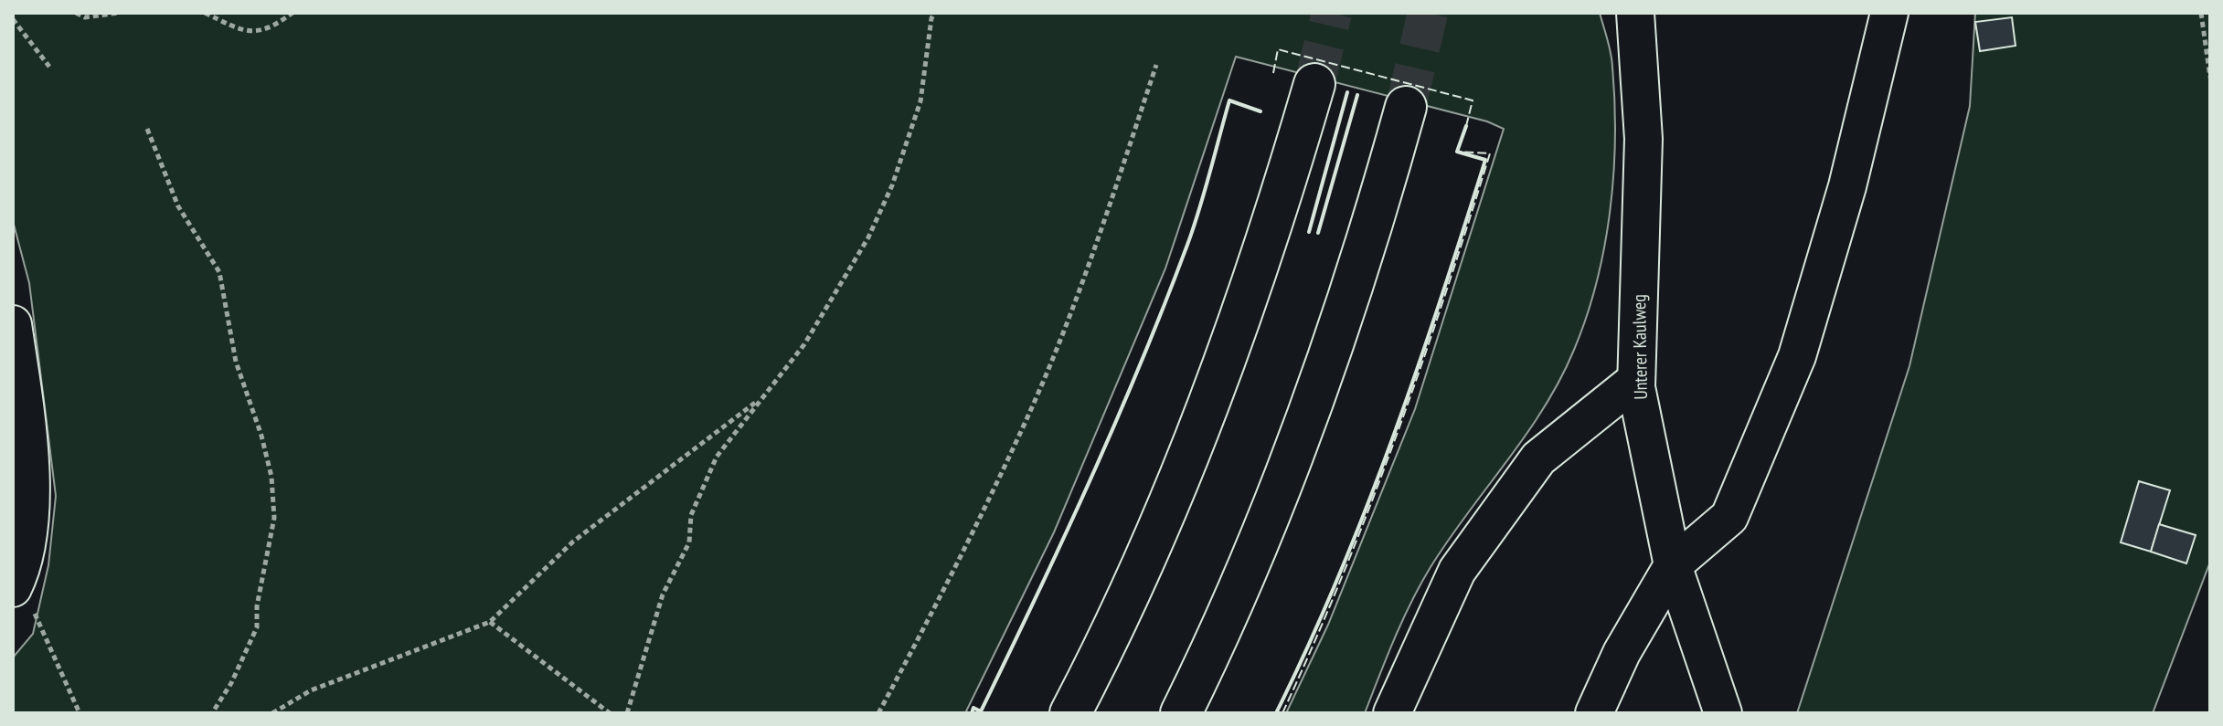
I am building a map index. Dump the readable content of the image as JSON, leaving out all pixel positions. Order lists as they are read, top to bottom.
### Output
{
  "streets": {
    "street": ["Unterer Kaulweg"]
  }
}
